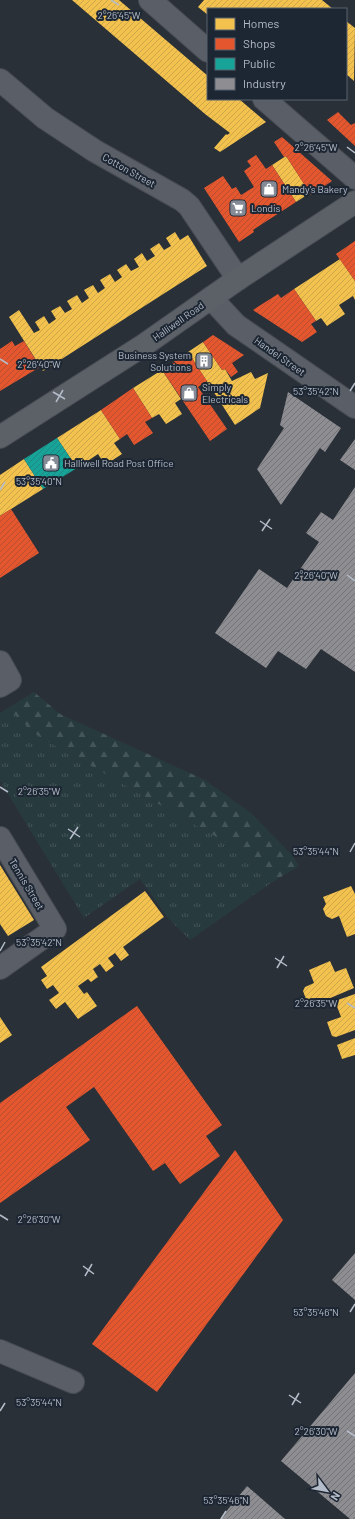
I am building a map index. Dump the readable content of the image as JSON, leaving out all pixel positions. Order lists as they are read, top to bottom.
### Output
{
  "streets": {
    "main road": ["Halliwell Road"],
    "street": ["Cotton Street", "Handel Street", "Tennis Street"]
  },
  "crossings": [
    ["Cotton Street", "Halliwell Road"],
    ["Halliwell Road", "Handel Street"]
  ],
  "places": {
    "shop": ["Mandy's Bakery", "Simply Electricals"],
    "supermarket": ["Londis"],
    "building": ["Business System Solutions"],
    "public building": ["Halliwell Road Post Office"]
  },
  "legend": [
    "Homes",
    "Shops",
    "Public",
    "Industry"
  ],
  "north": "bottom right",
  "coordinates": [
    "2°26'45\"W",
    "2°26'40\"W",
    "53°35'42\"N",
    "53°35'40\"N",
    "2°26'35\"W",
    "53°35'44\"N",
    "2°26'30\"W",
    "53°35'46\"N"
  ]
}
